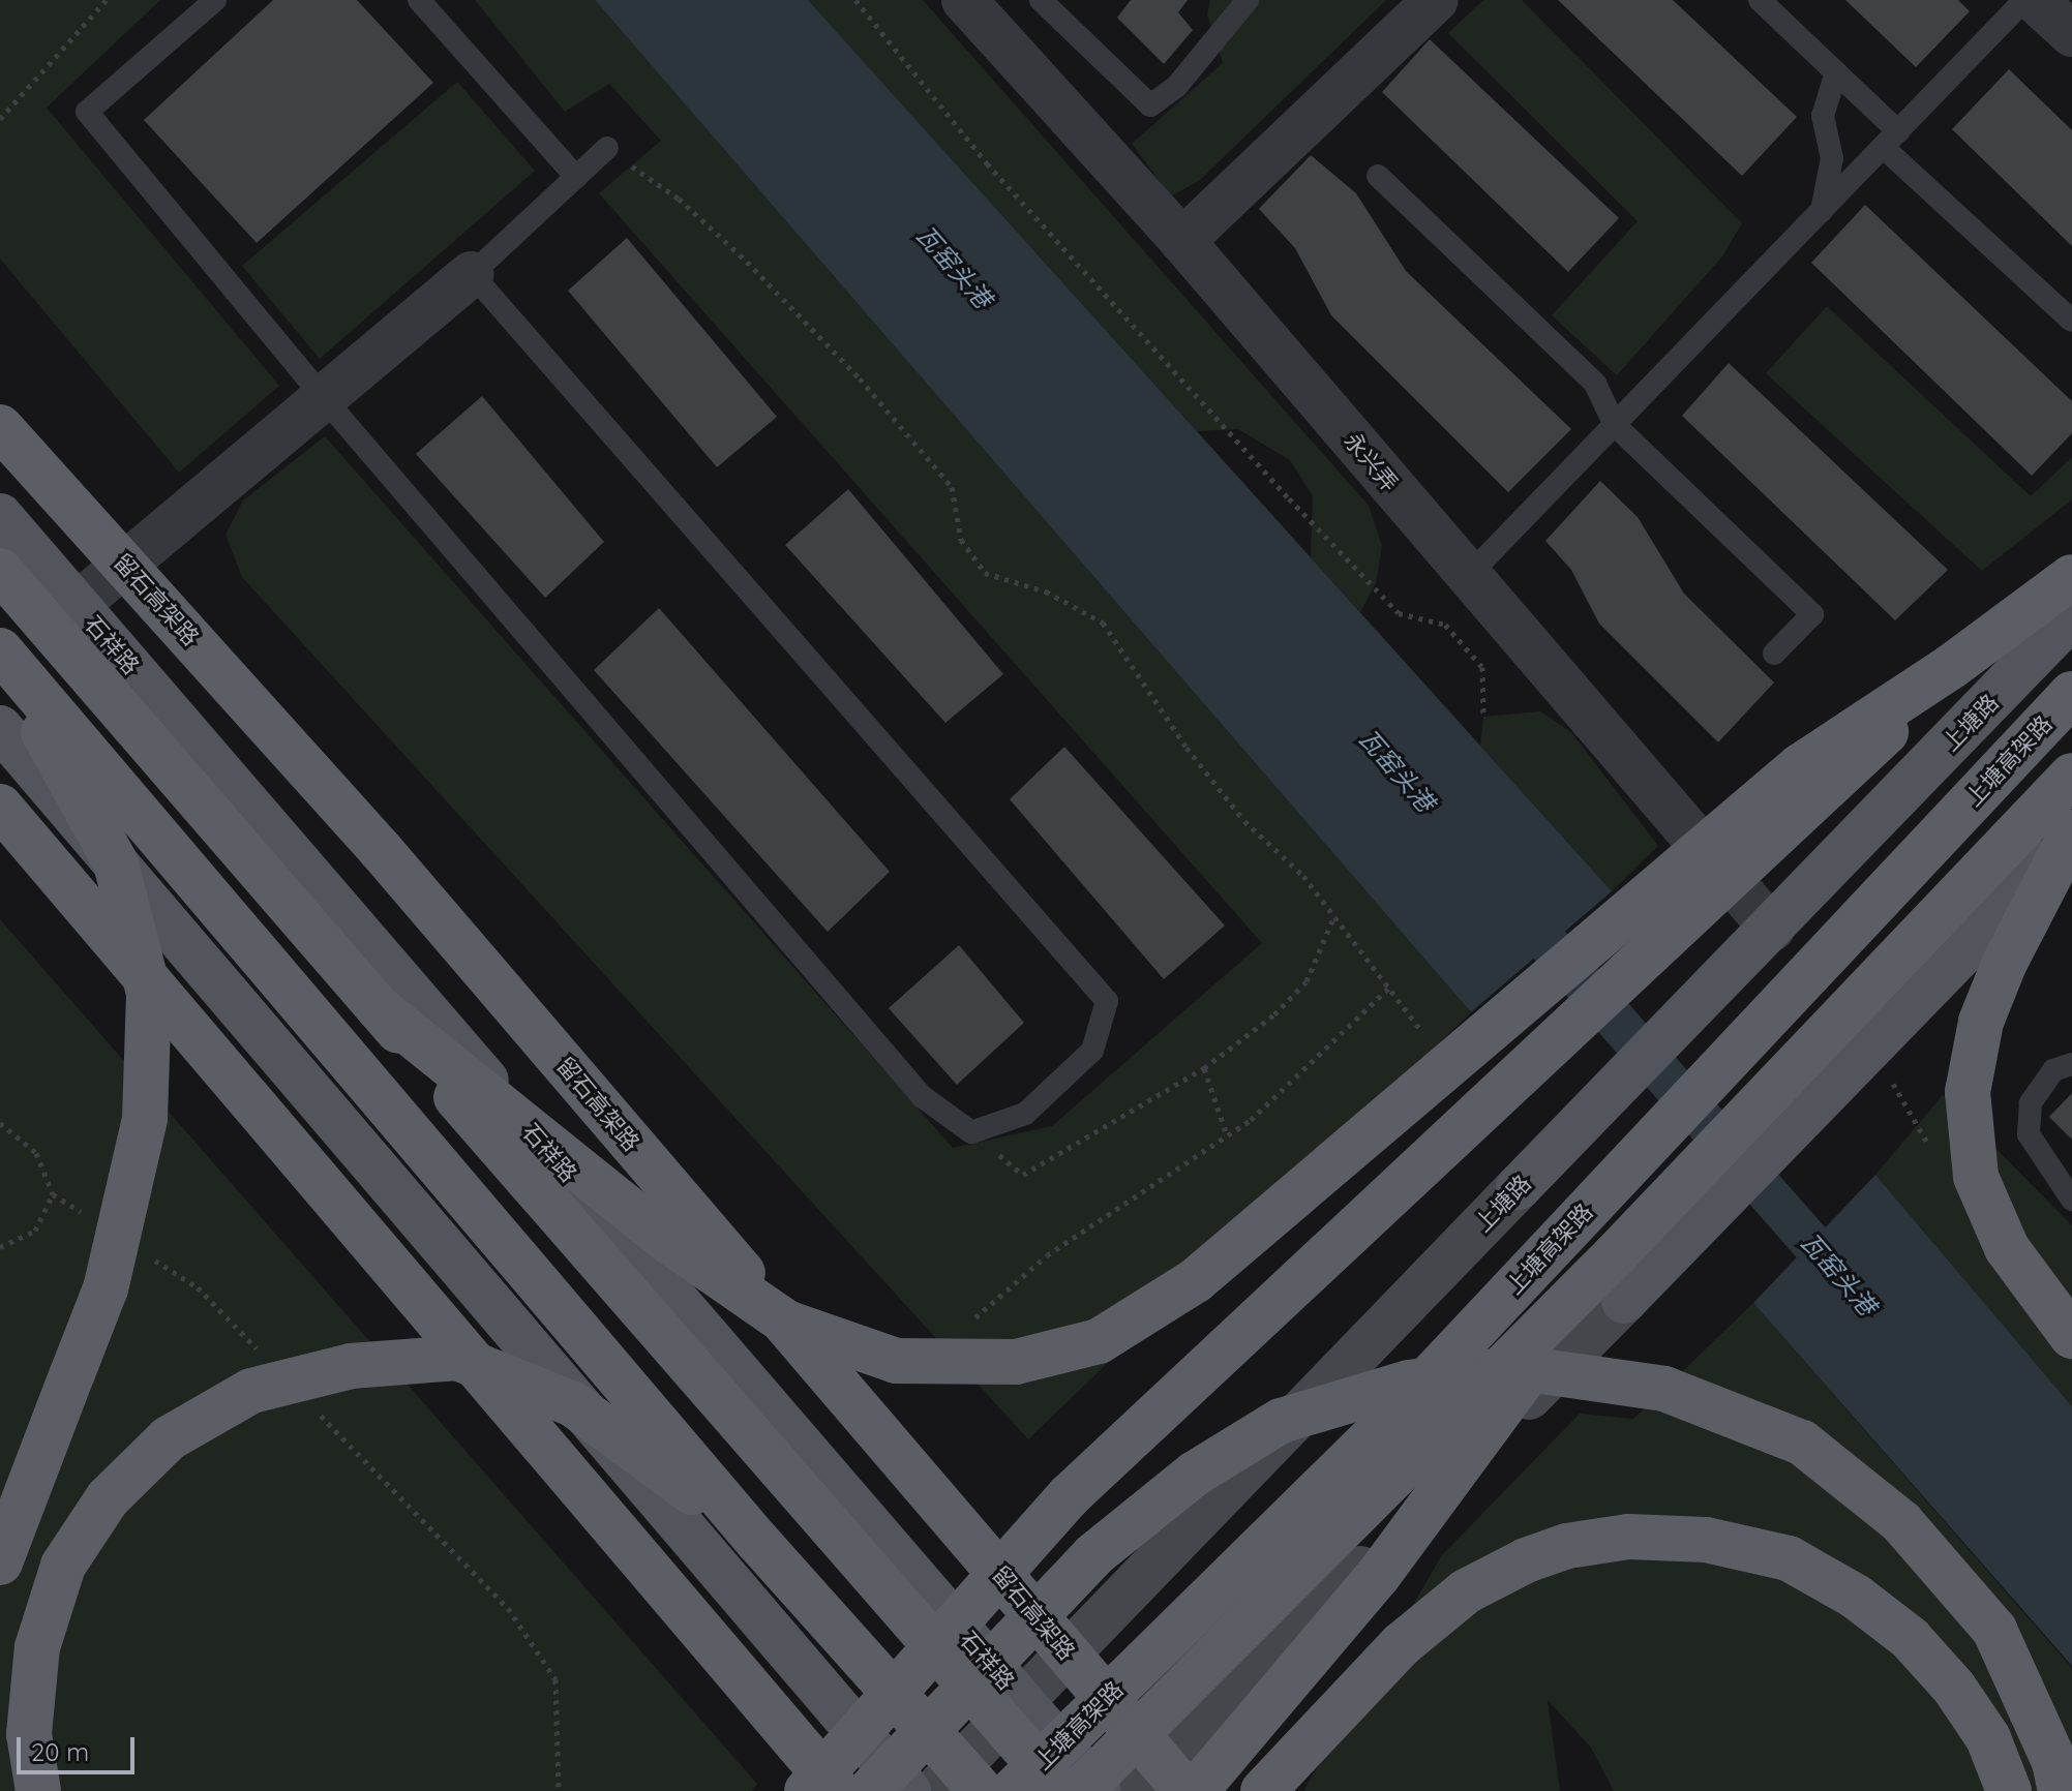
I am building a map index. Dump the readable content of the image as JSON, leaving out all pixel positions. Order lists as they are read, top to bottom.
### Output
{
  "streets": {
    "highway": ["留石高架路", "上塘高架路"],
    "main road": ["石祥路", "上塘路"],
    "street": ["永兴弄"]
  },
  "crossings": [
    ["永兴弄", "上塘路"],
    ["石祥路", "上塘路"]
  ],
  "water": ["瓦窑头港"],
  "scale_bar": "20 m"
}
